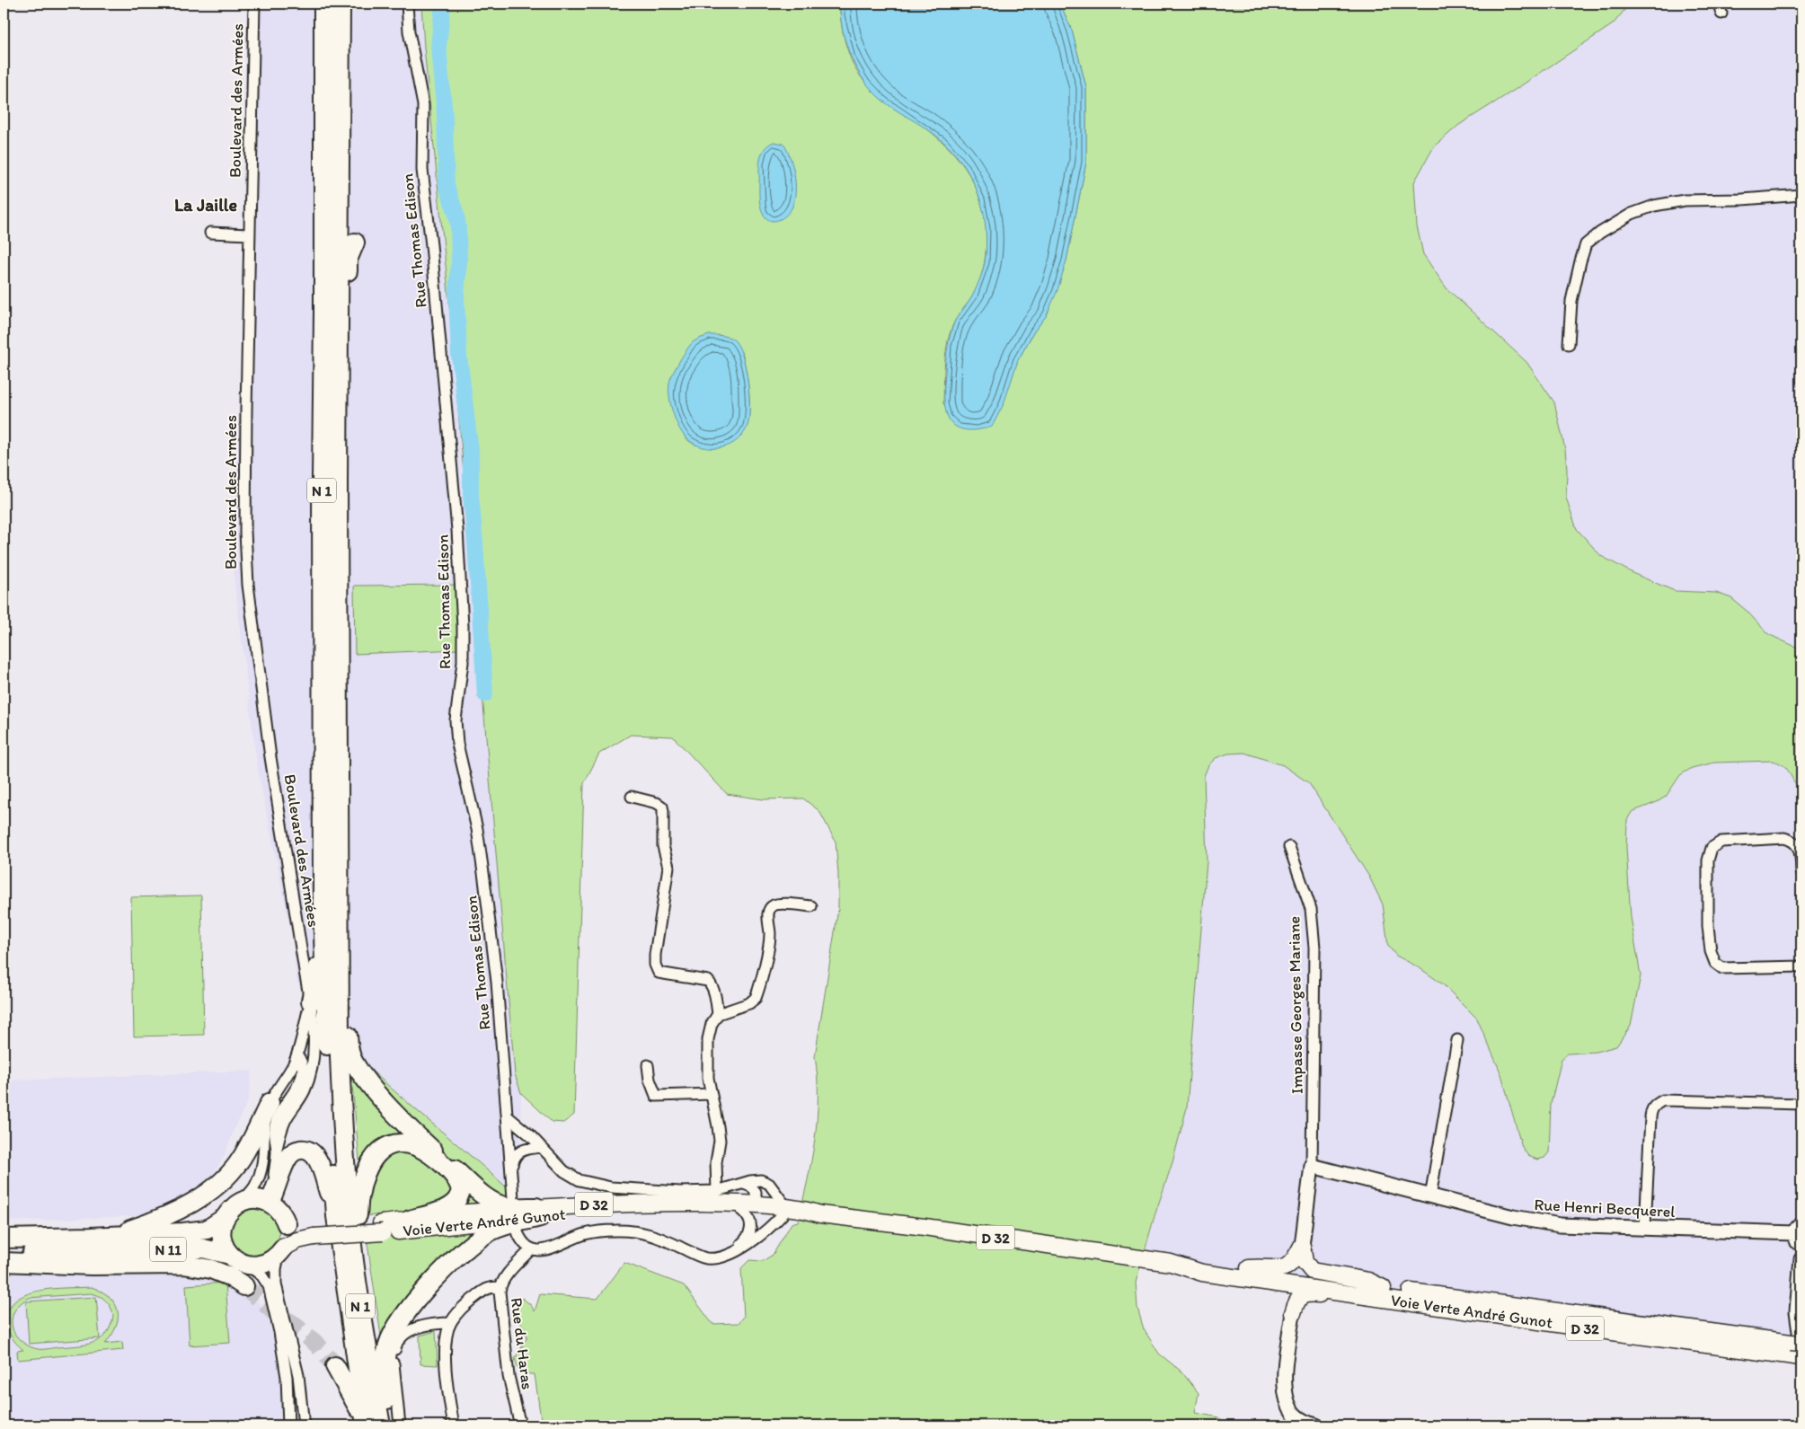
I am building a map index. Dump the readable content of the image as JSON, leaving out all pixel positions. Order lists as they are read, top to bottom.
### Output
{
  "streets": {
    "highway": ["N 1", "N 11"],
    "main road": ["D 32", "Voie Verte André Gunot"],
    "street": [
      "Boulevard des Armées",
      "Rue Thomas Edison",
      "Impasse Georges Mariane",
      "Rue Henri Becquerel",
      "Rue du Haras"
    ]
  },
  "crossings": [
    ["Impasse Georges Mariane", "Rue Henri Becquerel"]
  ],
  "districts": ["La Jaille"]
}
